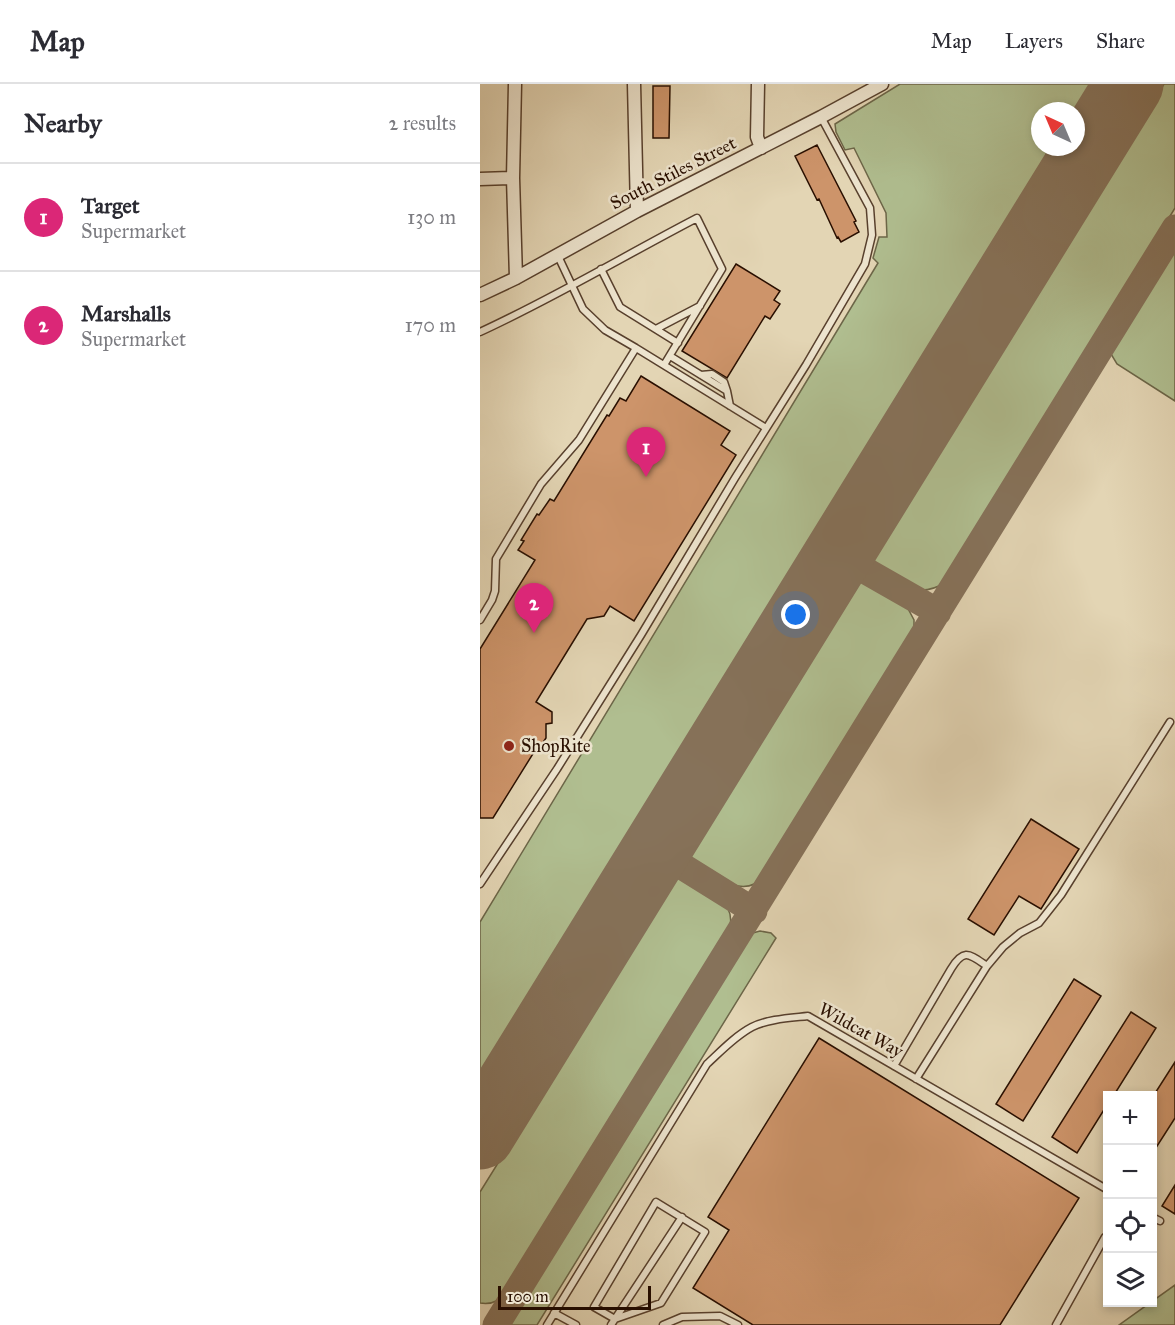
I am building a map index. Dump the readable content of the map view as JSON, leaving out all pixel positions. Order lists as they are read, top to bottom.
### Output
{
  "streets": {
    "street": ["South Stiles Street"],
    "lane": ["Wildcat Way"]
  },
  "places": ["ShopRite"],
  "scale_bar": "100 m",
  "north": "top left",
  "page": {
    "header": "Map",
    "nav": ["Map", "Layers", "Share"],
    "heading": ["Nearby", "2 results"],
    "list": [
      {
        "mark": "1",
        "name": "Target",
        "note": "Supermarket",
        "value": "130 m"
      },
      {
        "mark": "2",
        "name": "Marshalls",
        "note": "Supermarket",
        "value": "170 m"
      }
    ],
    "pins": ["1", "2"],
    "map_buttons": ["+", "−"],
    "scale": "100 m"
  }
}
